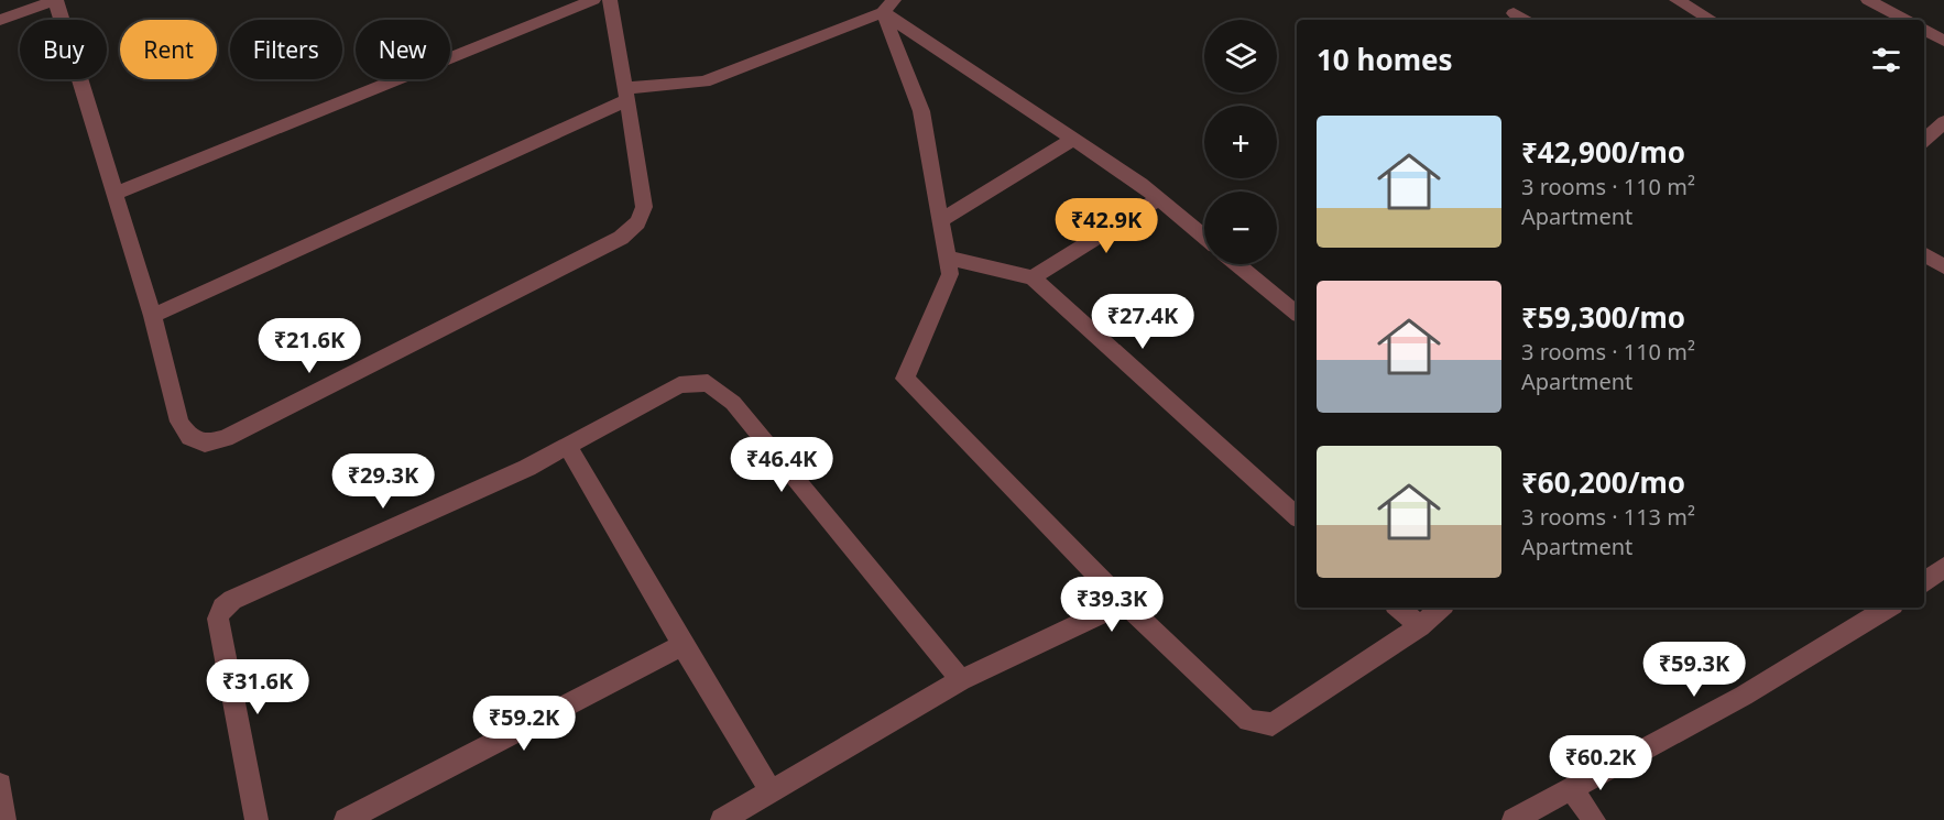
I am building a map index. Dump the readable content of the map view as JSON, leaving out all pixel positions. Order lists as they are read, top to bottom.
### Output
{
  "page": {
    "map_buttons": ["+", "−"],
    "chip": [
      "Buy",
      "Rent",
      "Filters",
      "New"
    ],
    "heading": "10 homes",
    "list": [
      {
        "name": "₹42,900/mo",
        "note": "3 rooms · 110 m² · Apartment"
      },
      {
        "name": "₹59,300/mo",
        "note": "3 rooms · 110 m² · Apartment"
      },
      {
        "name": "₹60,200/mo",
        "note": "3 rooms · 113 m² · Apartment"
      }
    ],
    "price": [
      "₹42.9K",
      "₹27.4K",
      "₹21.6K",
      "₹46.4K",
      "₹29.3K",
      "₹39.3K",
      "₹59.3K",
      "₹31.6K",
      "₹59.2K",
      "₹60.2K"
    ]
  }
}
